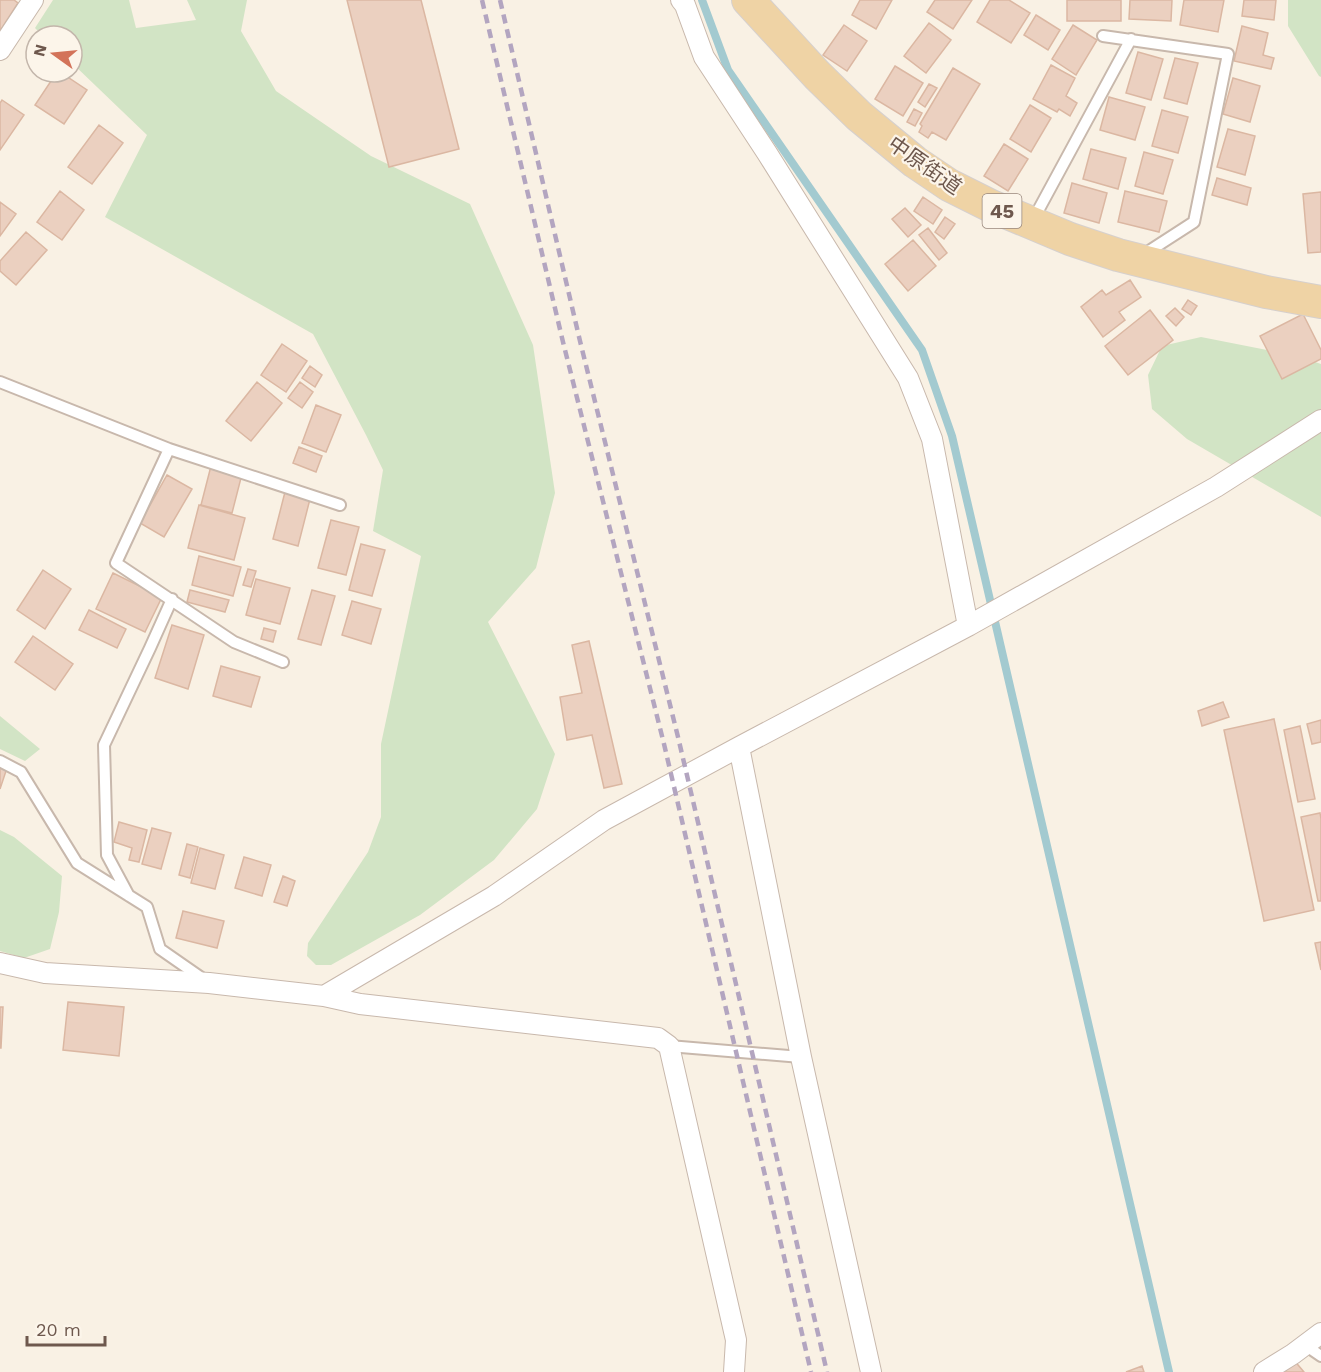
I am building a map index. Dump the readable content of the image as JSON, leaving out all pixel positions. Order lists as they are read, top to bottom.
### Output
{
  "streets": {
    "main road": ["中原街道", "45"]
  },
  "scale_bar": "20 m",
  "north": "left"
}
